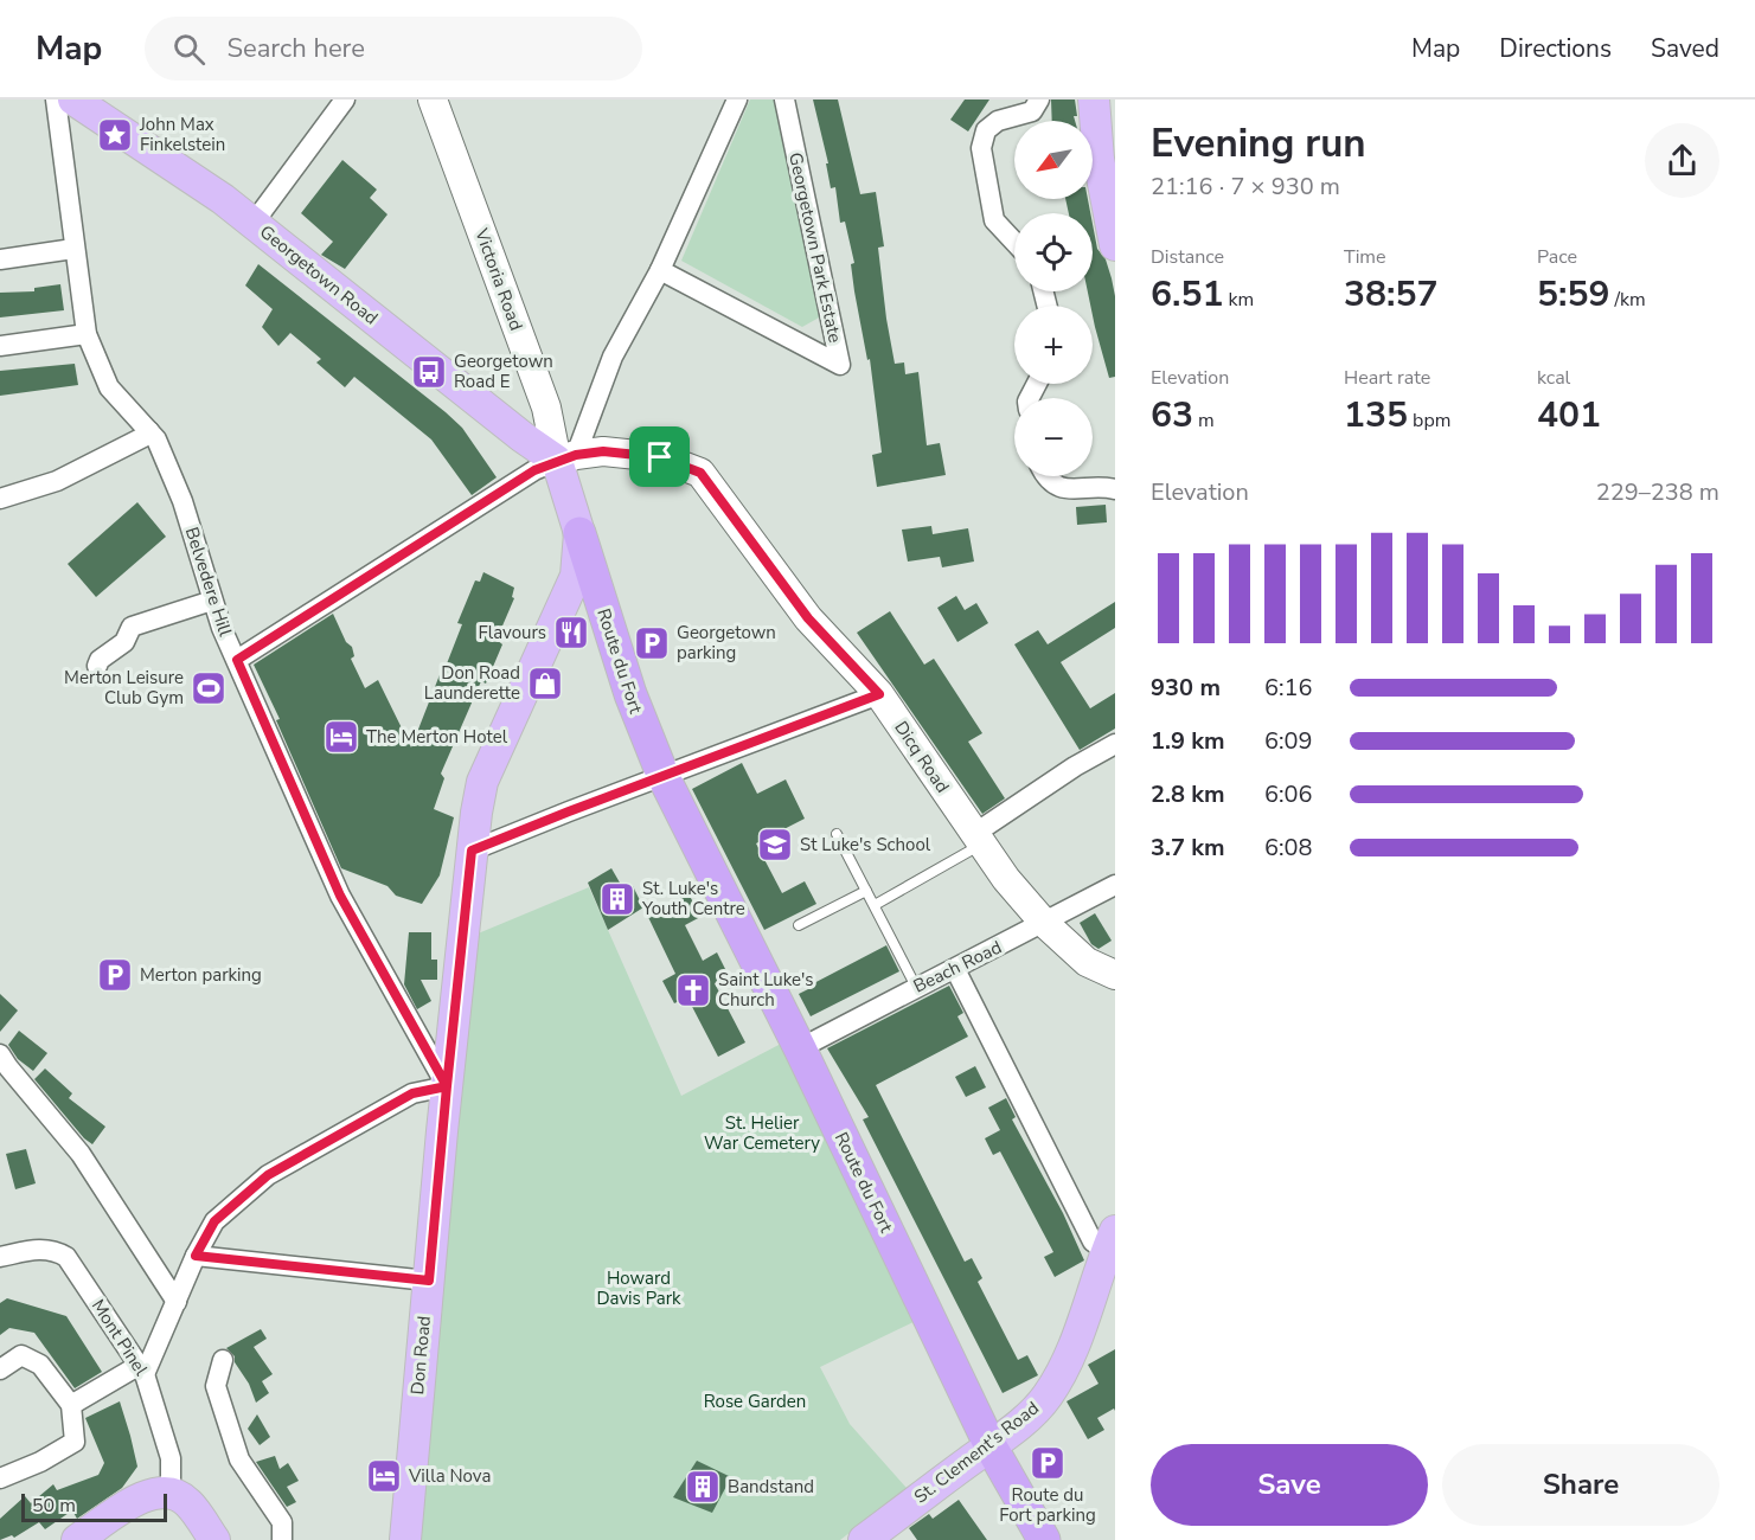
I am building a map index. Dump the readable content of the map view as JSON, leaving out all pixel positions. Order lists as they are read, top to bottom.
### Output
{
  "streets": {
    "highway": ["Route du Fort"],
    "main road": [
      "Georgetown Road",
      "Victoria Road",
      "Dicq Road",
      "Don Road",
      "St. Clement's Road"
    ],
    "street": [
      "Georgetown Park Estate",
      "Belvedere Hill",
      "Beach Road",
      "Mont Pinel"
    ]
  },
  "crossings": [
    ["Georgetown Road", "Victoria Road"],
    ["Georgetown Road", "Route du Fort"],
    ["Georgetown Road", "Dicq Road"],
    ["Victoria Road", "Route du Fort"],
    ["Victoria Road", "Dicq Road"],
    ["Belvedere Hill", "Don Road"],
    ["Route du Fort", "Dicq Road"],
    ["Route du Fort", "Beach Road"],
    ["Route du Fort", "St. Clement's Road"],
    ["Dicq Road", "Beach Road"]
  ],
  "parks": ["St. Helier War Cemetery", "Howard Davis Park", "Rose Garden"],
  "places": {
    "place": ["John Max Finkelstein"],
    "bus stop": ["Georgetown Road E"],
    "restaurant": ["Flavours"],
    "parking": ["Georgetown parking", "Merton parking", "Route du Fort parking"],
    "shop": ["Don Road Launderette"],
    "sports": ["Merton Leisure Club Gym"],
    "hotel": ["The Merton Hotel", "Villa Nova"],
    "school or university": ["St Luke's School"],
    "building": ["St. Luke's Youth Centre", "Bandstand"],
    "church": ["Saint Luke's Church"]
  },
  "scale_bar": "50 m",
  "north": "bottom left",
  "page": {
    "header": "Map",
    "search": "Search here",
    "nav": ["Map", "Directions", "Saved"],
    "heading": ["Evening run", "21:16 · 7 × 930 m"],
    "map_buttons": ["+", "−"],
    "stats": [
      ["Distance", "6.51 km"],
      ["Time", "38:57"],
      ["Pace", "5:59 /km"],
      ["Elevation", "63 m"],
      ["Heart rate", "135 bpm"],
      ["kcal", "401"]
    ],
    "chart": ["Elevation", "229–238 m"],
    "list": [
      {
        "name": "930 m",
        "note": "6:16"
      },
      {
        "name": "1.9 km",
        "note": "6:09"
      },
      {
        "name": "2.8 km",
        "note": "6:06"
      },
      {
        "name": "3.7 km",
        "note": "6:08"
      }
    ],
    "buttons": ["Save", "Share"],
    "scale": "50 m"
  }
}
